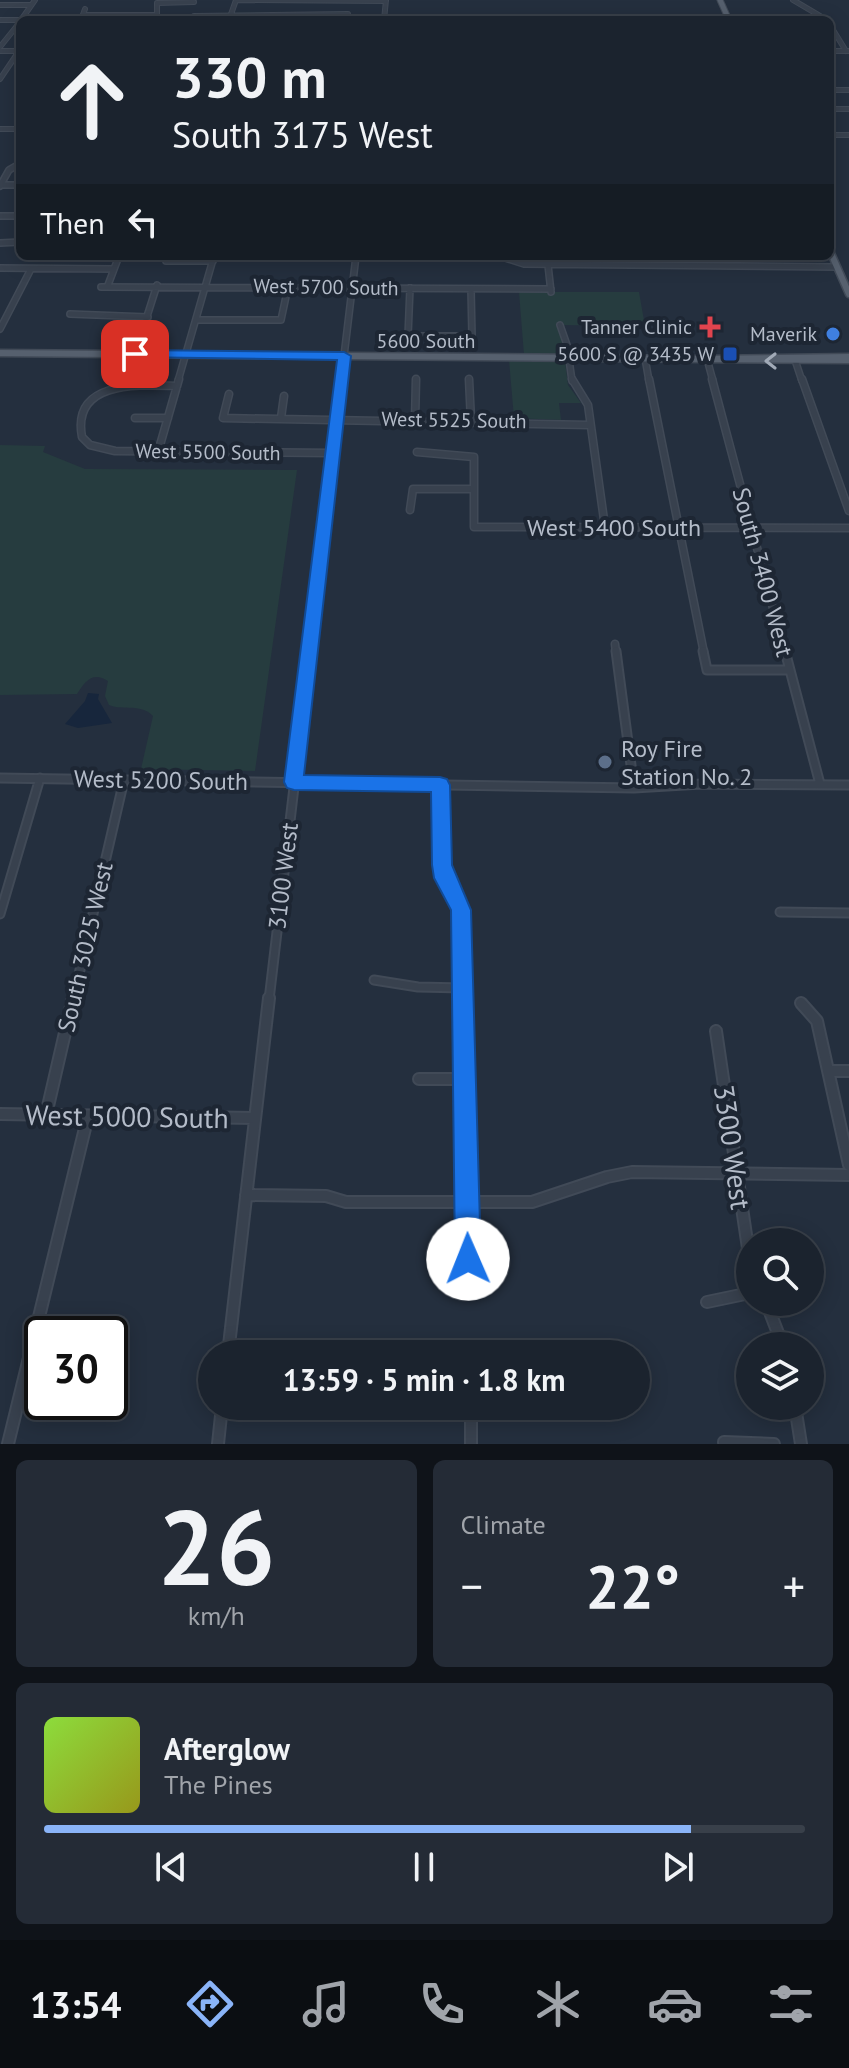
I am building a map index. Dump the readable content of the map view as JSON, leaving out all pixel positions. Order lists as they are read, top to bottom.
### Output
{
  "streets": {
    "main road": ["5600 South"],
    "street": [
      "West 5700 South",
      "West 5525 South",
      "West 5500 South",
      "West 5400 South",
      "South 3400 West",
      "West 5200 South",
      "3100 West",
      "South 3025 West",
      "West 5000 South",
      "3300 West"
    ]
  },
  "crossings": [
    ["West 5700 South", "3100 West"],
    ["5600 South", "South 3400 West"],
    ["5600 South", "3100 West"],
    ["West 5525 South", "3100 West"],
    ["West 5500 South", "3100 West"],
    ["West 5400 South", "South 3400 West"],
    ["South 3400 West", "West 5200 South"],
    ["West 5200 South", "3100 West"],
    ["West 5200 South", "South 3025 West"],
    ["3100 West", "West 5000 South"],
    ["South 3025 West", "West 5000 South"]
  ],
  "places": {
    "health": ["Tanner Clinic"],
    "other": ["Maverik", "Roy Fire Station No. 2"],
    "transit": ["5600 S @ 3435 W"]
  },
  "page": {
    "turn": ["330 m", "South 3175 West"],
    "then": "Then",
    "limit": "30",
    "trip": "13:59 · 5 min · 1.8 km",
    "tile": [
      ["26", "km/h"],
      "Climate"
    ],
    "heat": ["−", "22°", "+"],
    "song": ["Afterglow", "The Pines"],
    "tabs": "13:54"
  }
}
